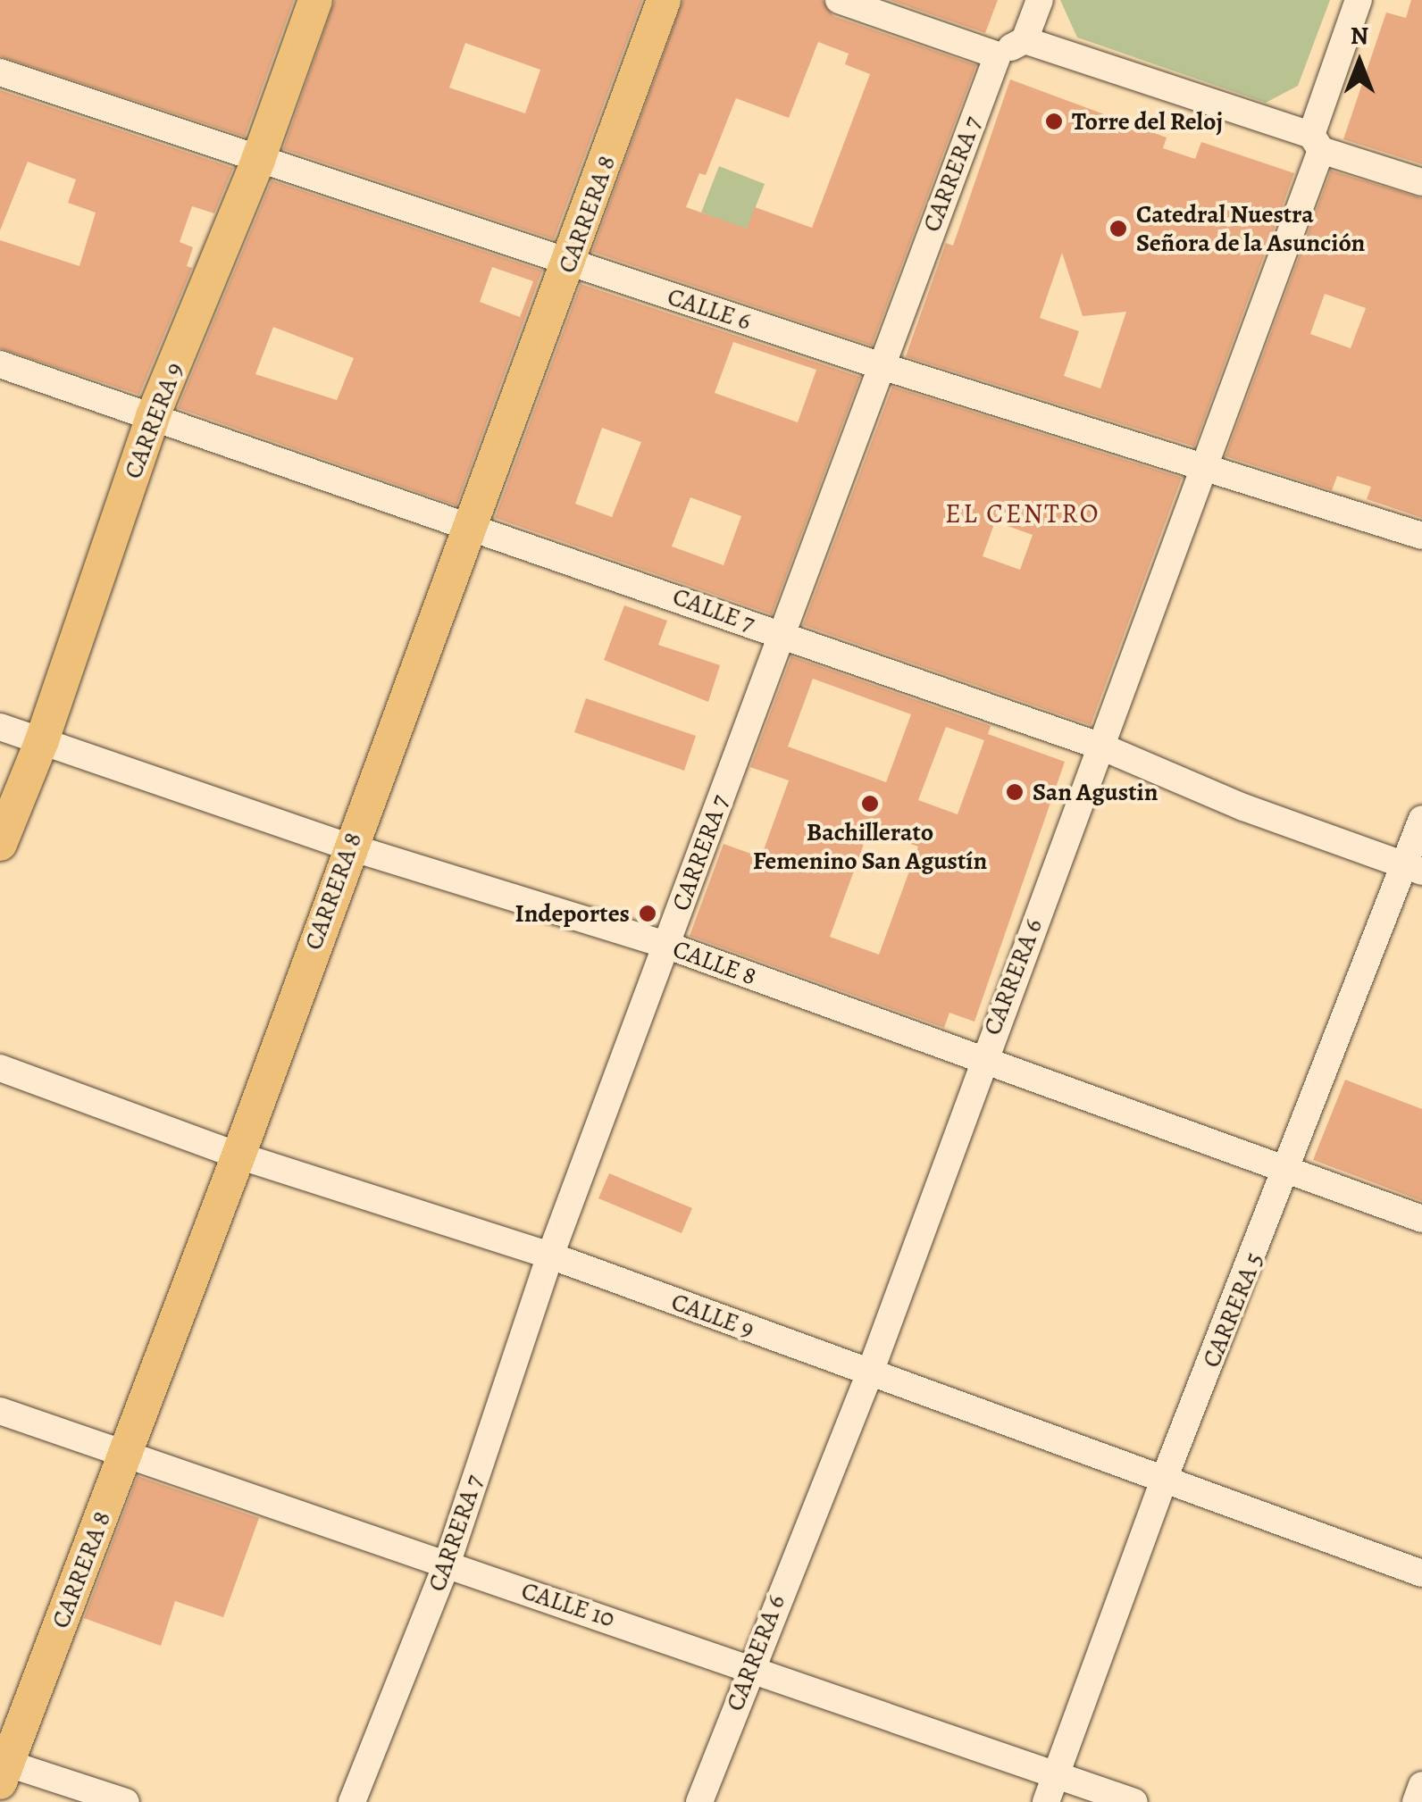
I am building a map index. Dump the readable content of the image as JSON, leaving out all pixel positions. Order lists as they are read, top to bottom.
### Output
{
  "streets": {
    "main road": ["CARRERA 8", "CARRERA 9"],
    "street": [
      "CARRERA 7",
      "CALLE 6",
      "CALLE 7",
      "CALLE 8",
      "CARRERA 6",
      "CARRERA 5",
      "CALLE 9",
      "CALLE 10"
    ]
  },
  "crossings": [
    ["CARRERA 7", "CALLE 6"],
    ["CARRERA 7", "CALLE 7"],
    ["CARRERA 7", "CALLE 8"],
    ["CARRERA 7", "CALLE 9"],
    ["CARRERA 7", "CALLE 10"],
    ["CARRERA 8", "CALLE 6"],
    ["CARRERA 8", "CALLE 7"],
    ["CARRERA 8", "CALLE 8"],
    ["CARRERA 8", "CALLE 9"],
    ["CARRERA 8", "CALLE 10"],
    ["CALLE 6", "CARRERA 9"],
    ["CALLE 6", "CARRERA 6"],
    ["CARRERA 9", "CALLE 7"],
    ["CARRERA 9", "CALLE 8"],
    ["CALLE 7", "CARRERA 6"],
    ["CALLE 7", "CARRERA 5"],
    ["CALLE 8", "CARRERA 6"],
    ["CALLE 8", "CARRERA 5"],
    ["CARRERA 6", "CALLE 9"],
    ["CARRERA 6", "CALLE 10"],
    ["CARRERA 5", "CALLE 9"],
    ["CARRERA 5", "CALLE 10"]
  ],
  "districts": ["EL CENTRO"],
  "places": [
    "Torre del Reloj",
    "Catedral Nuestra Señora de la Asunción",
    "San Agustin",
    "Bachillerato Femenino San Agustín",
    "Indeportes"
  ],
  "north": "top"
}
